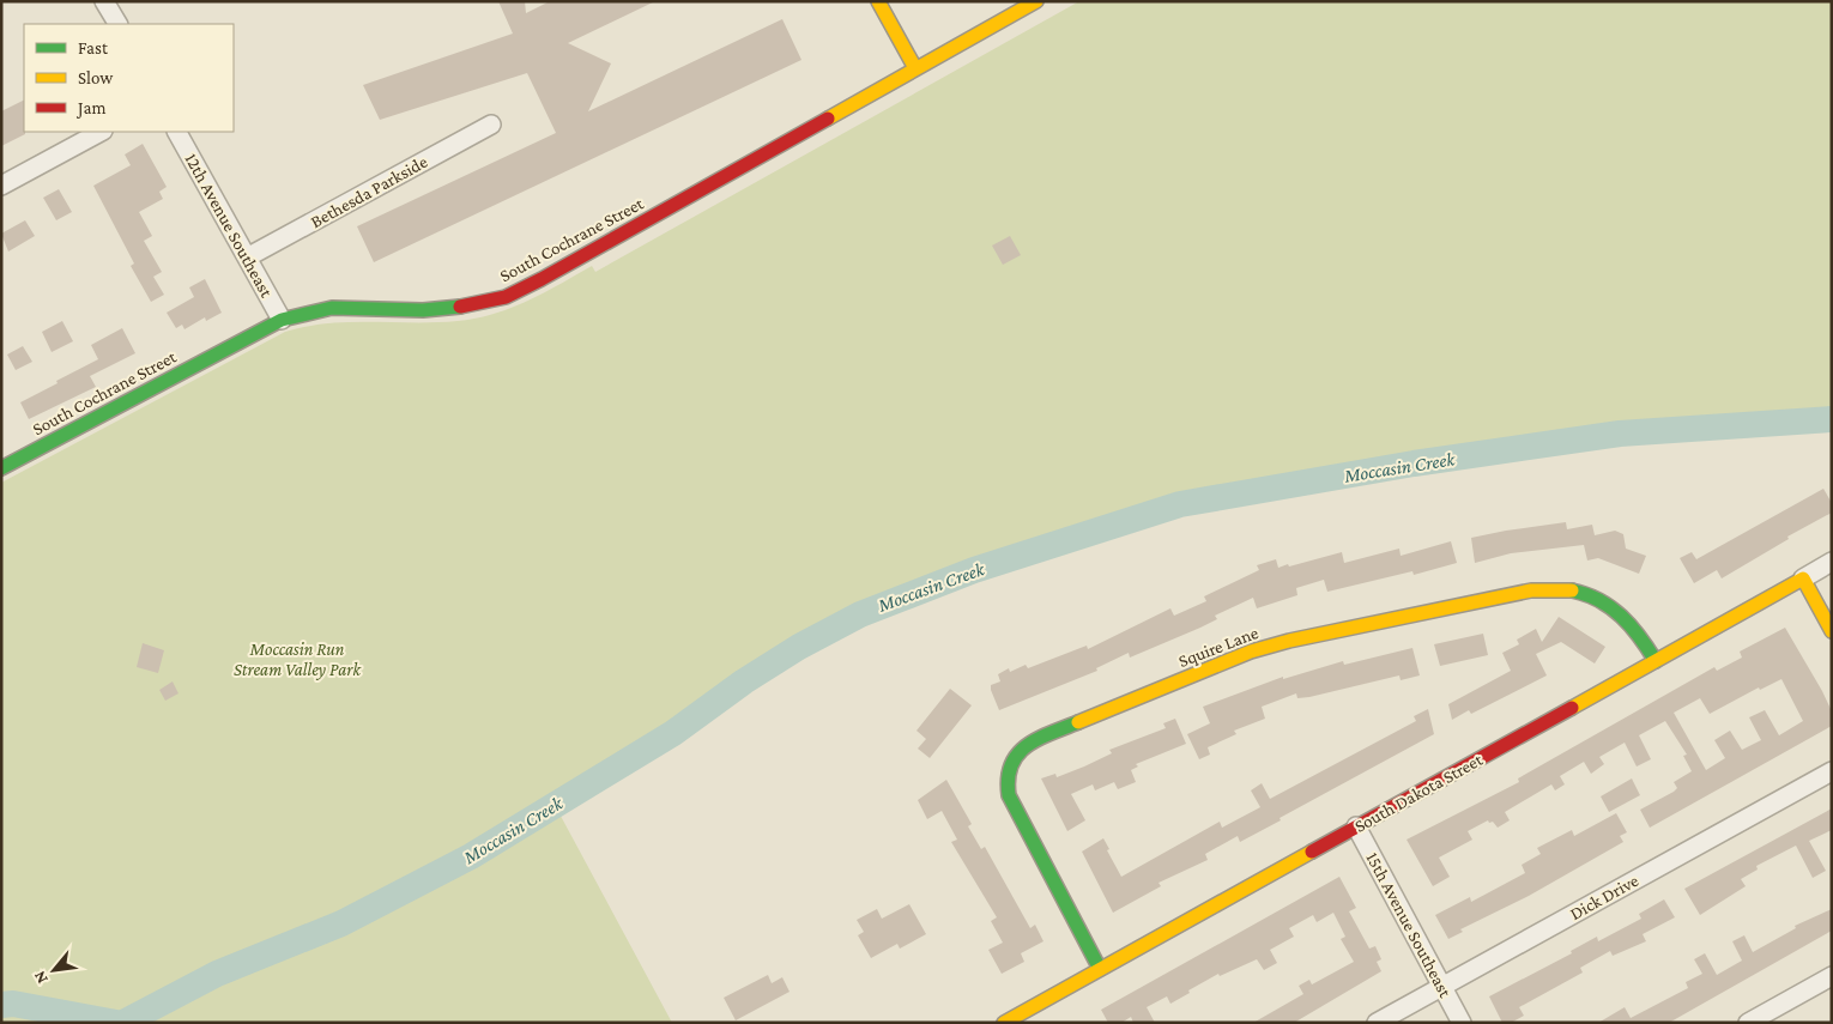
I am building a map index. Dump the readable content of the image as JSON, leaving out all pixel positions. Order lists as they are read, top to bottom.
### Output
{
  "streets": {
    "street": [
      "Bethesda Parkside",
      "12th Avenue Southeast",
      "South Cochrane Street",
      "Squire Lane",
      "South Dakota Street",
      "Dick Drive",
      "15th Avenue Southeast"
    ]
  },
  "crossings": [
    ["Bethesda Parkside", "12th Avenue Southeast"],
    ["12th Avenue Southeast", "South Cochrane Street"],
    ["Squire Lane", "South Dakota Street"],
    ["South Dakota Street", "15th Avenue Southeast"],
    ["Dick Drive", "15th Avenue Southeast"]
  ],
  "water": ["Moccasin Creek"],
  "parks": ["Moccasin Run Stream Valley Park"],
  "legend": ["Fast", "Slow", "Jam"],
  "north": "bottom left"
}
